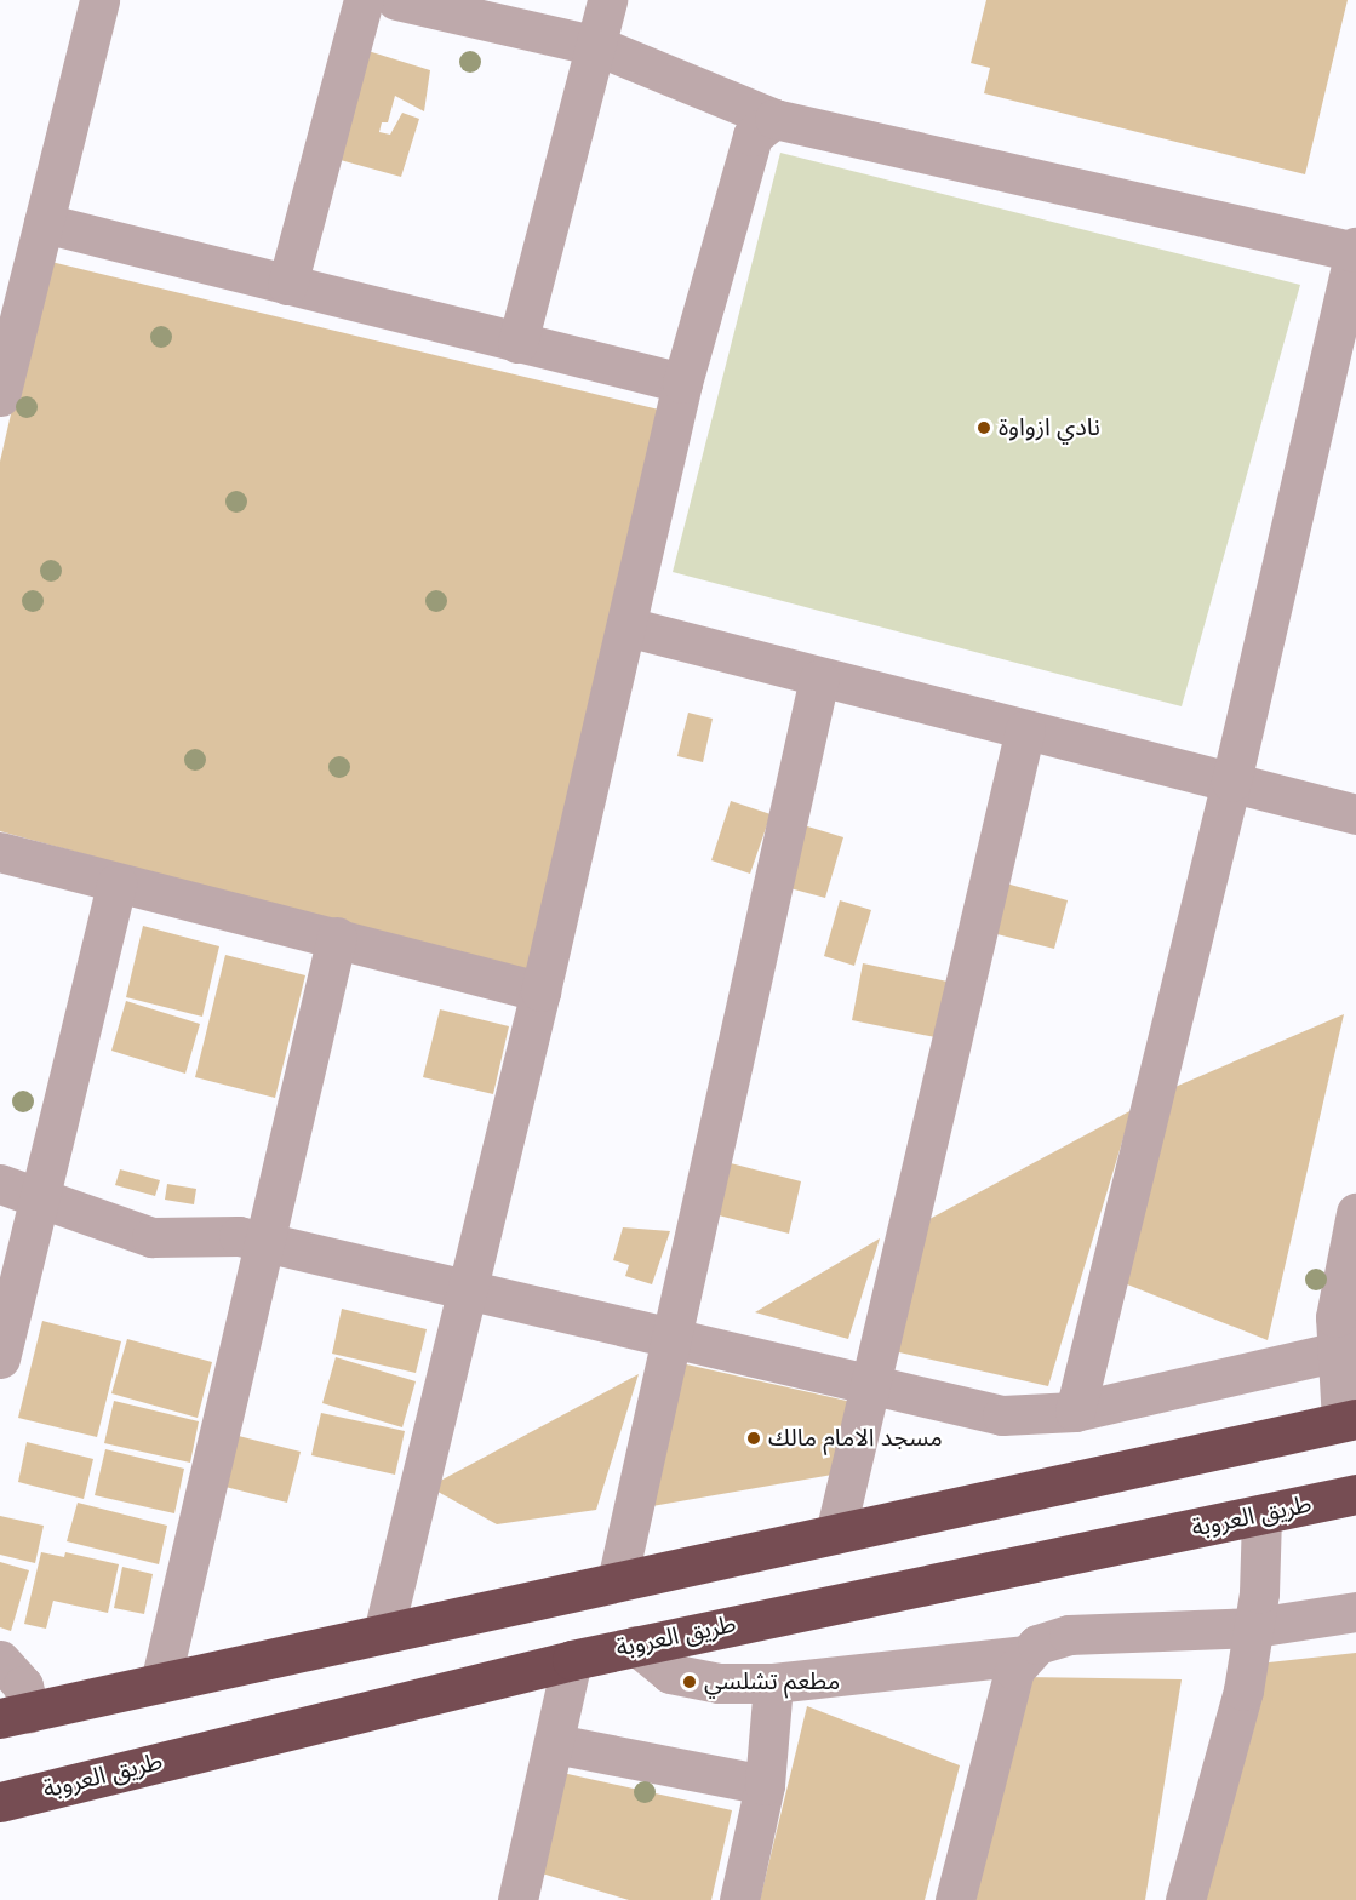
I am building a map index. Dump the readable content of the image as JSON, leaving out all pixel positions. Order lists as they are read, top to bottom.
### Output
{
  "streets": {
    "highway": ["طريق العروبة"]
  },
  "places": ["نادي ازواوة", "مسجد الامام مالك", "مطعم تشلسي"]
}
